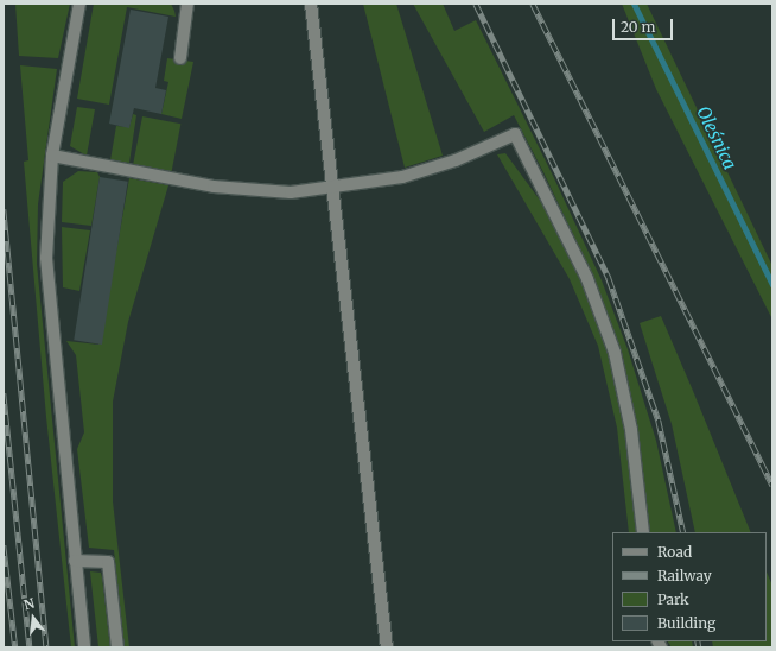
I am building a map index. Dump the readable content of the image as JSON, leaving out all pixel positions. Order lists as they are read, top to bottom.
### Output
{
  "water": ["Oleśnica"],
  "legend": [
    "Road",
    "Railway",
    "Park",
    "Building"
  ],
  "scale_bar": "20 m",
  "north": "top"
}
